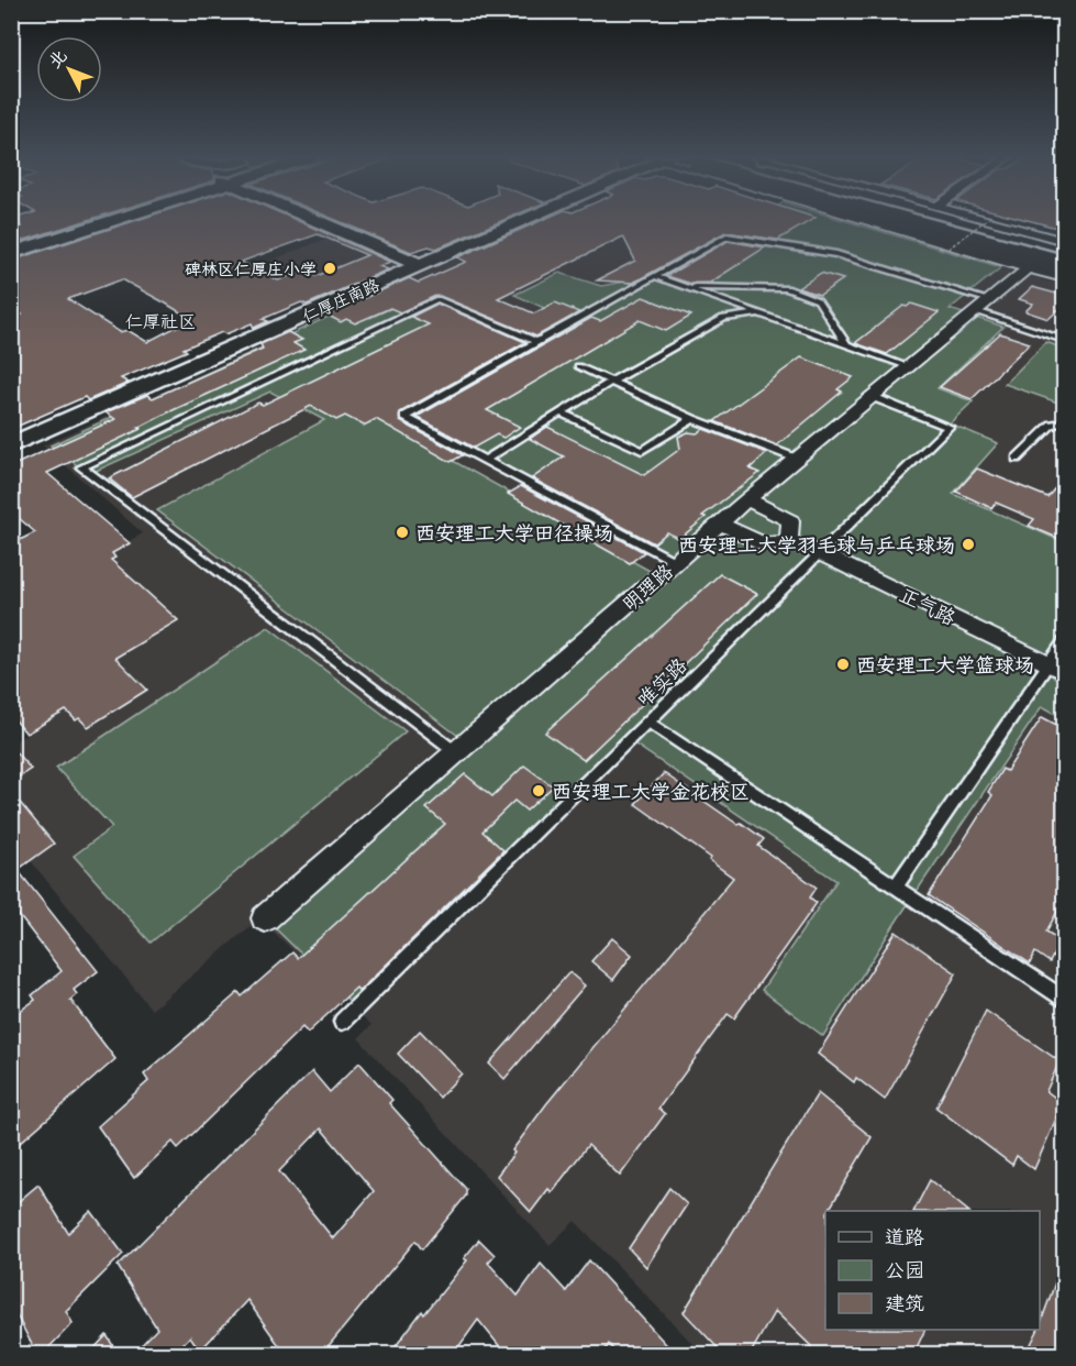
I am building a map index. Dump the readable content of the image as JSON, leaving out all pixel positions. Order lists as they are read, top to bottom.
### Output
{
  "streets": {
    "street": ["仁厚庄南路", "明理路", "正气路"],
    "lane": ["唯实路"]
  },
  "crossings": [
    ["明理路", "唯实路"],
    ["正气路", "唯实路"]
  ],
  "districts": ["仁厚社区"],
  "places": [
    "碑林区仁厚庄小学",
    "西安理工大学田径操场",
    "西安理工大学羽毛球与乒乓球场",
    "西安理工大学篮球场",
    "西安理工大学金花校区"
  ],
  "legend": ["道路", "公园", "建筑"],
  "north": "top left"
}
